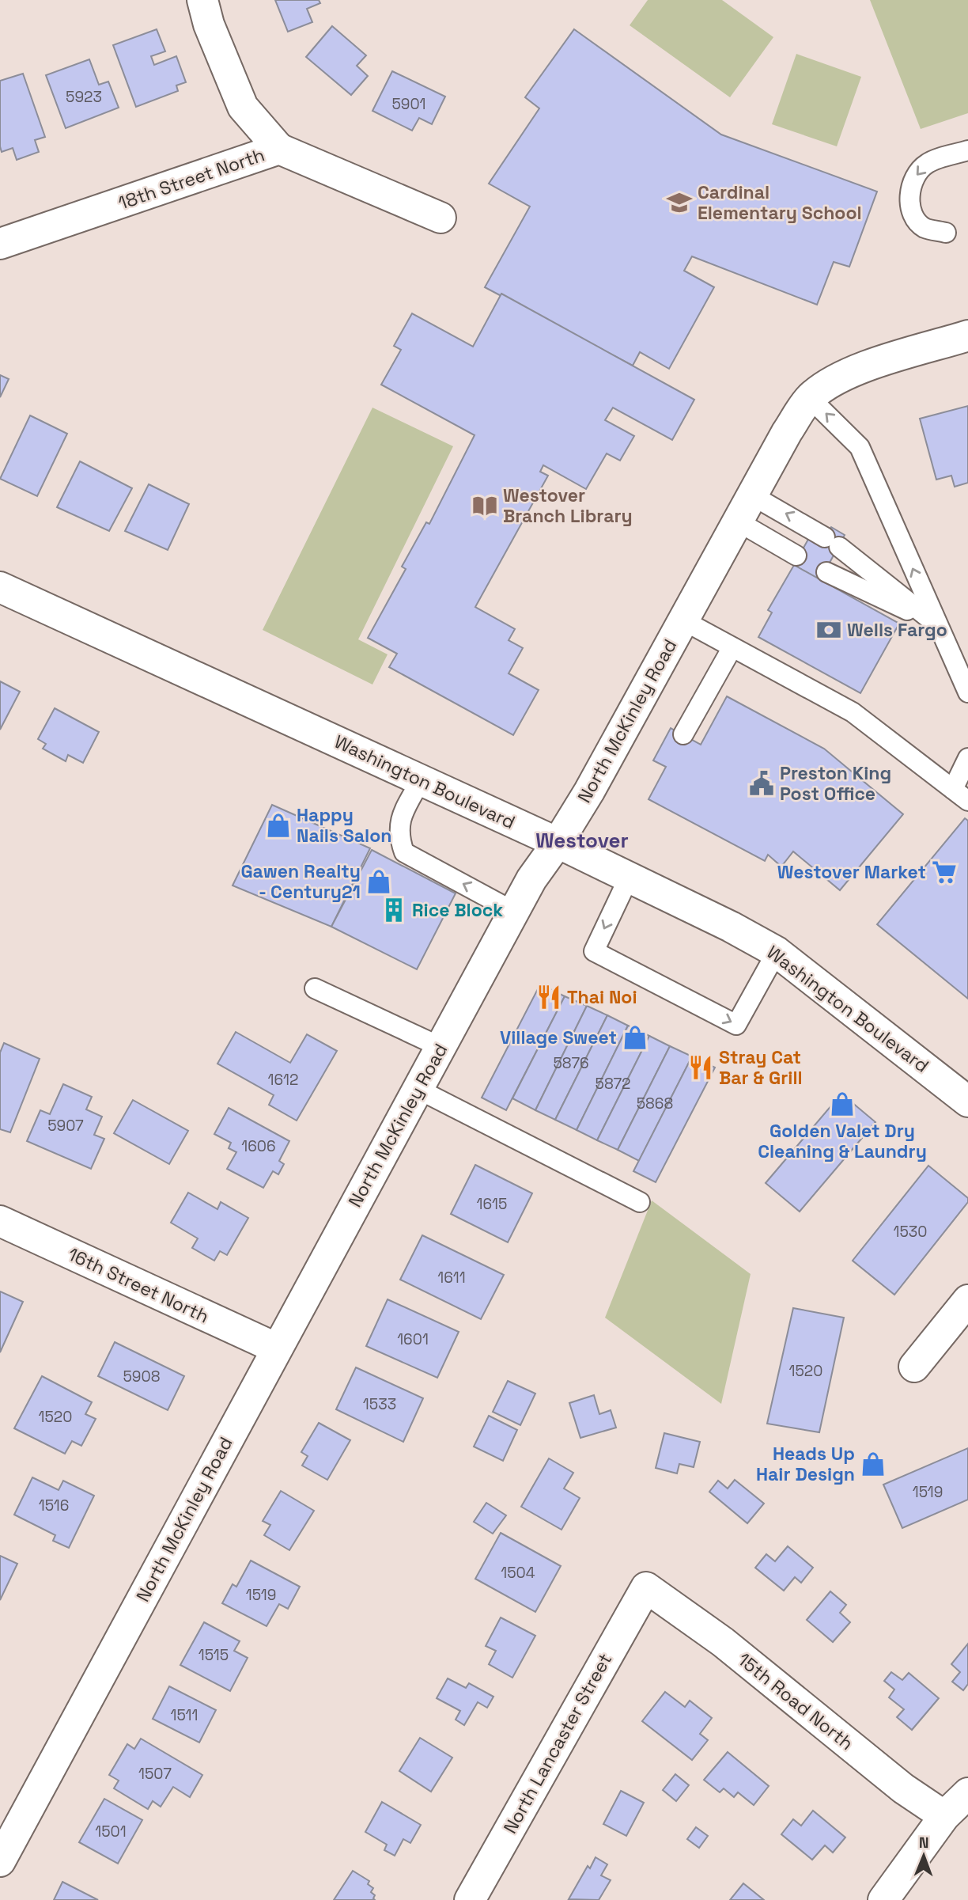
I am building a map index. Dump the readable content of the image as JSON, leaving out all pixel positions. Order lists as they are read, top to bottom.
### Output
{
  "streets": {
    "street": [
      "18th Street North",
      "North McKinley Road",
      "Washington Boulevard",
      "16th Street North",
      "15th Road North",
      "North Lancaster Street"
    ]
  },
  "crossings": [
    ["North McKinley Road", "Washington Boulevard"],
    ["North McKinley Road", "16th Street North"],
    ["15th Road North", "North Lancaster Street"]
  ],
  "districts": ["Westover"],
  "places": {
    "school or university": ["Cardinal Elementary School"],
    "library": ["Westover Branch Library"],
    "bank": ["Wells Fargo"],
    "public building": ["Preston King Post Office"],
    "shop": [
      "Happy Nails Salon",
      "Gawen Realty - Century21",
      "Village Sweet",
      "Golden Valet Dry Cleaning & Laundry",
      "Heads Up Hair Design"
    ],
    "supermarket": ["Westover Market"],
    "building": ["Rice Block"],
    "restaurant": ["Thai Noi", "Stray Cat Bar & Grill"]
  },
  "house_numbers": [
    "5923",
    "5901",
    "5876",
    "1612",
    "5872",
    "5868",
    "5907",
    "1606",
    "1615",
    "1530",
    "1611",
    "1601",
    "1520",
    "5908",
    "1533",
    "1520",
    "1519",
    "1516",
    "1504",
    "1519",
    "1515",
    "1511",
    "1507",
    "1501"
  ],
  "north": "top"
}
